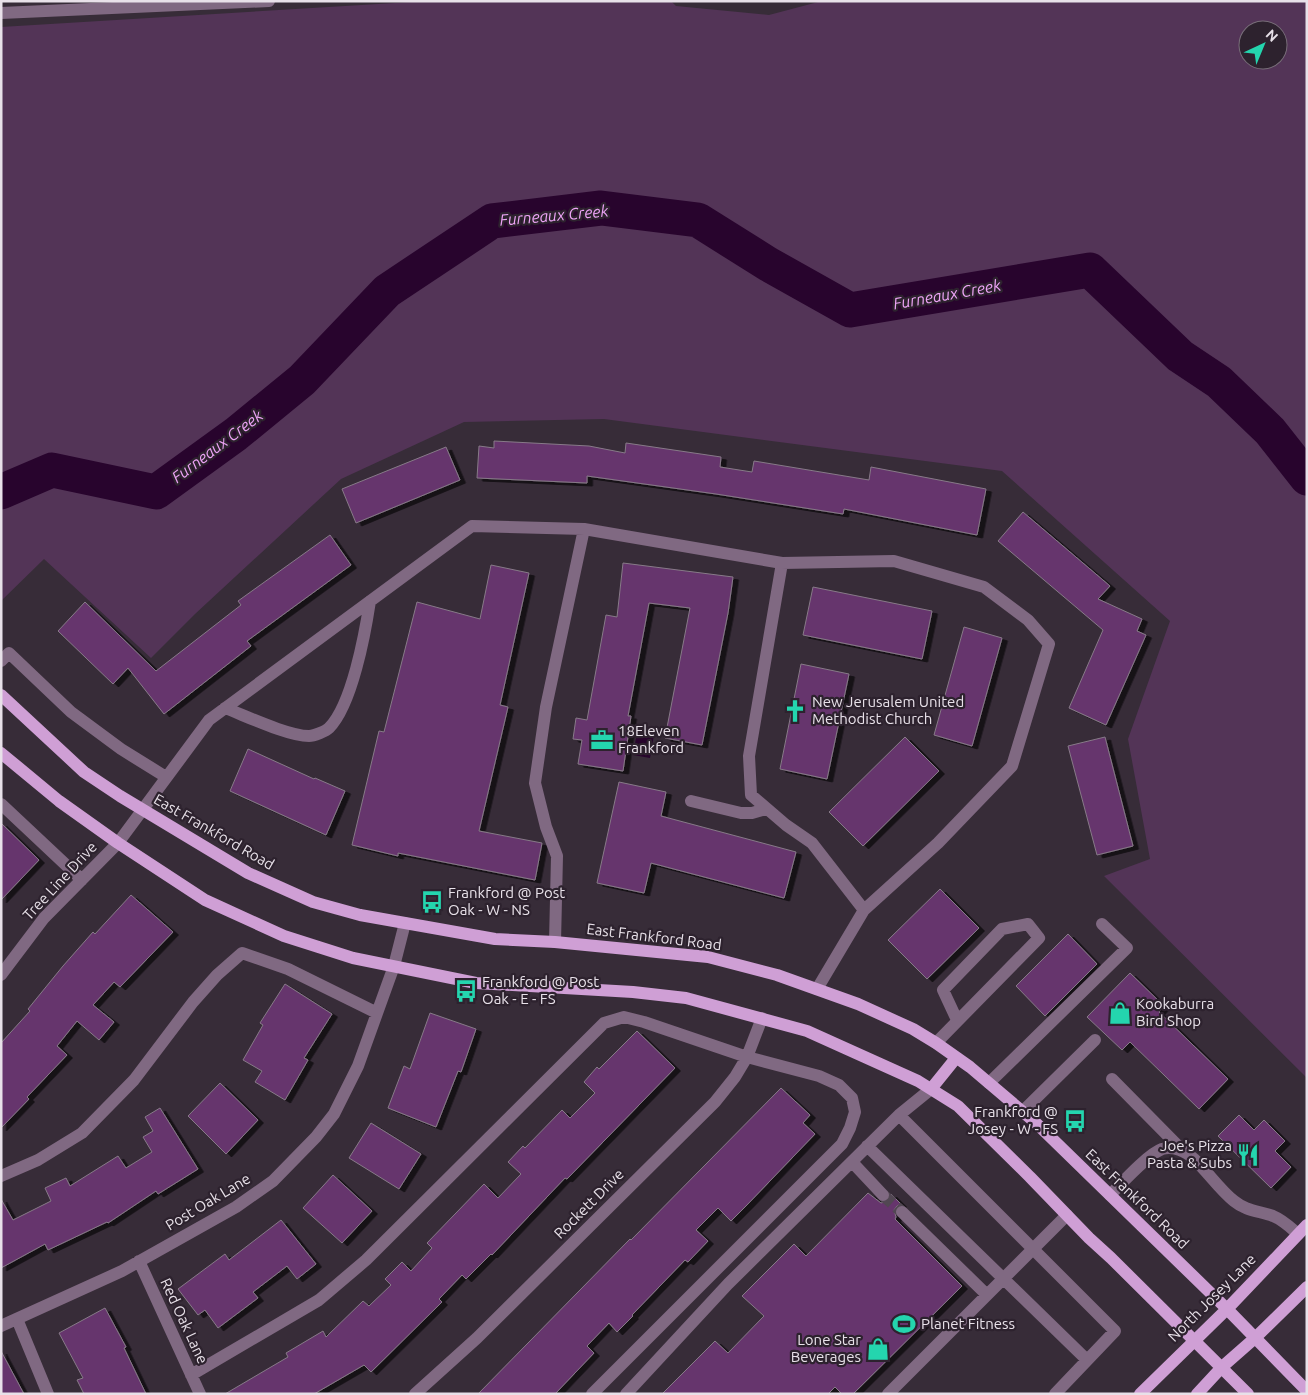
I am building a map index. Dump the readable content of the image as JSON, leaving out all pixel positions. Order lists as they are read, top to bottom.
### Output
{
  "streets": {
    "main road": ["East Frankford Road", "North Josey Lane"],
    "street": [
      "Tree Line Drive",
      "Post Oak Lane",
      "Rockett Drive",
      "Red Oak Lane"
    ]
  },
  "crossings": [
    ["East Frankford Road", "Tree Line Drive"],
    ["East Frankford Road", "Post Oak Lane"],
    ["East Frankford Road", "North Josey Lane"],
    ["Post Oak Lane", "Red Oak Lane"]
  ],
  "water": ["Furneaux Creek"],
  "places": {
    "church": ["New Jerusalem United Methodist Church"],
    "office": ["18Eleven Frankford"],
    "bus stop": ["Frankford @ Post Oak - W - NS", "Frankford @ Post Oak - E - FS", "Frankford @ Josey - W - FS"],
    "shop": ["Kookaburra Bird Shop", "Lone Star Beverages"],
    "restaurant": ["Joe's Pizza Pasta & Subs"],
    "sports": ["Planet Fitness"]
  },
  "north": "top right"
}
